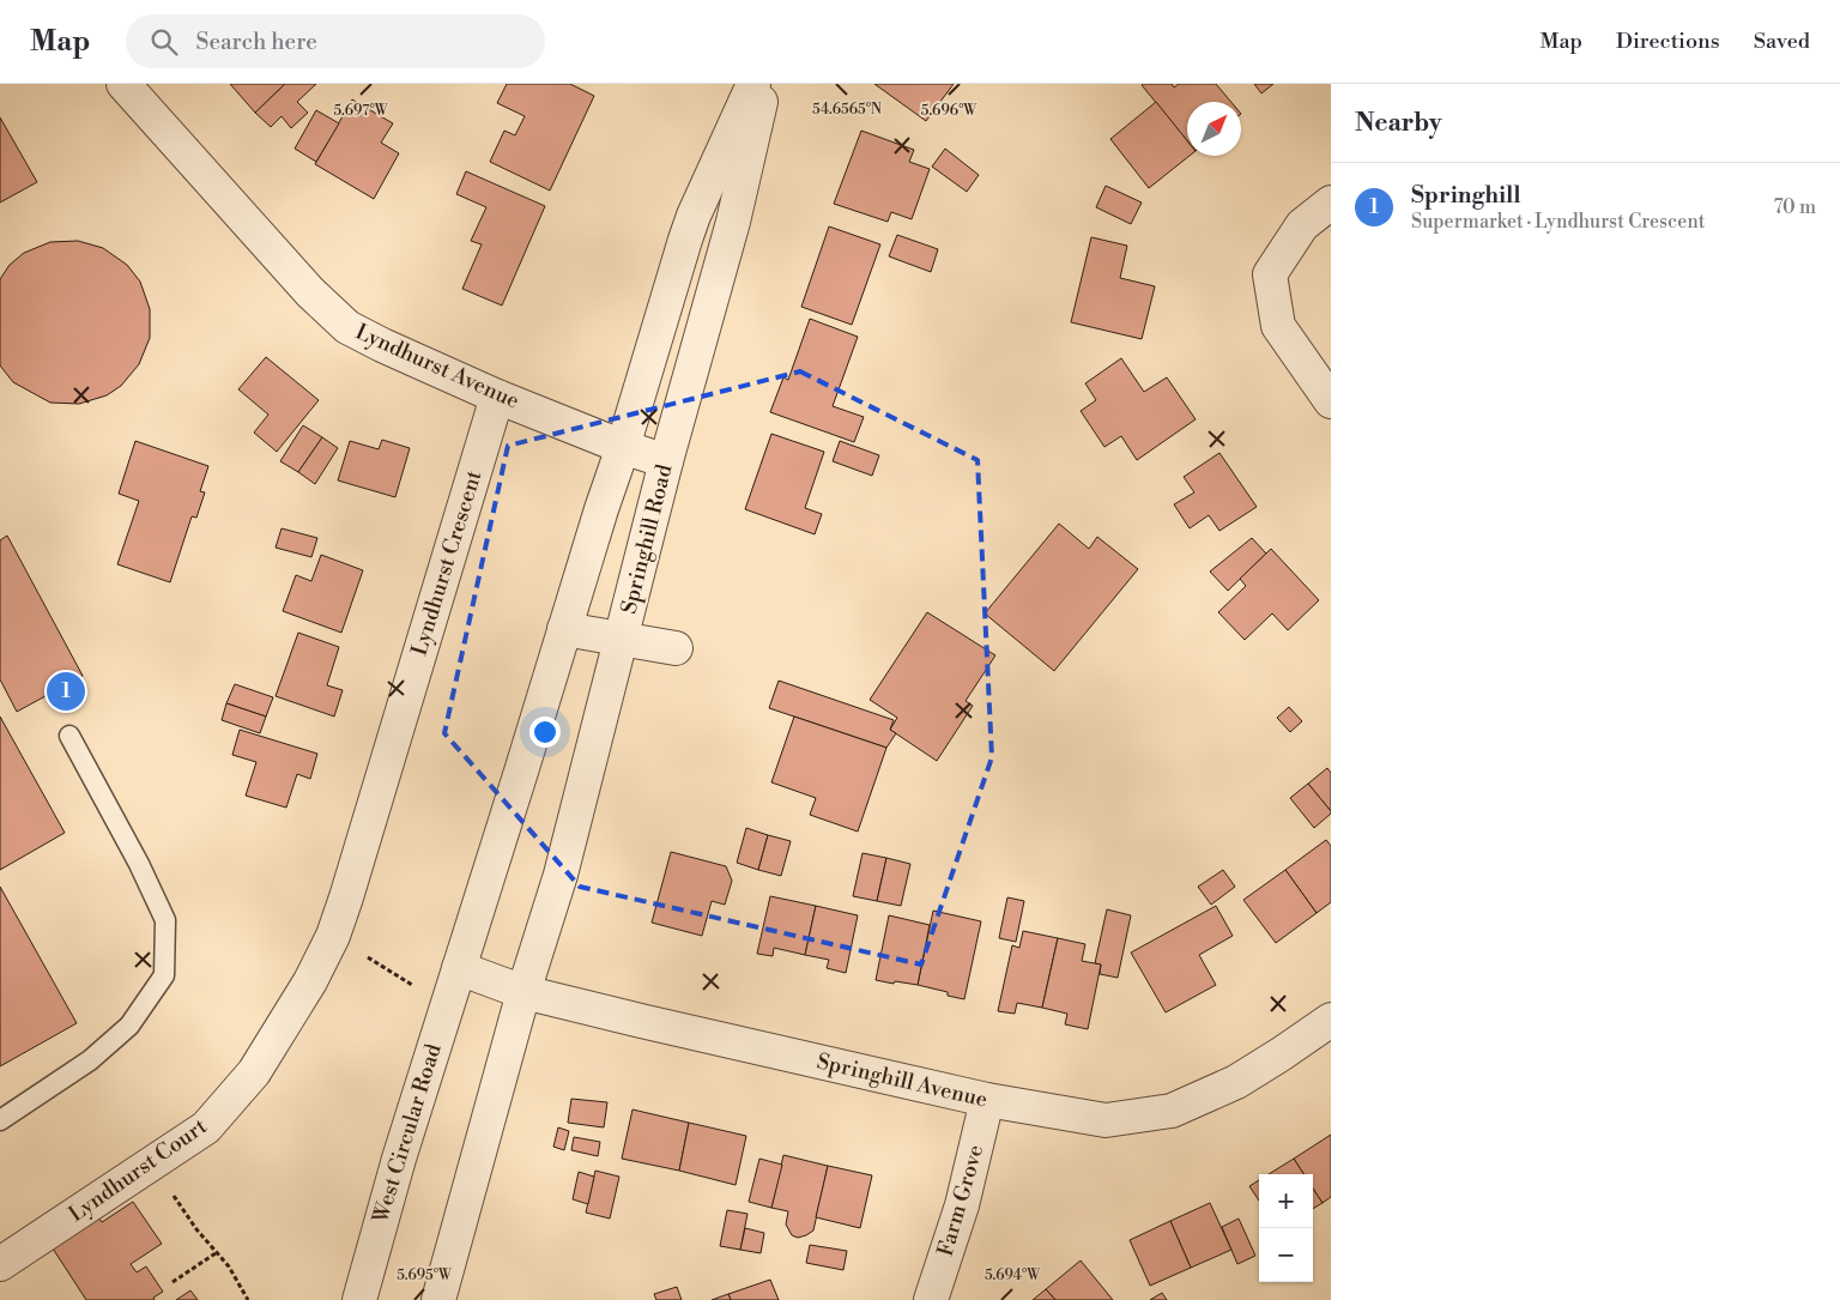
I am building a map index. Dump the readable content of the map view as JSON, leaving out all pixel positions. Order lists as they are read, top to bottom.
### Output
{
  "streets": {
    "street": [
      "Lyndhurst Avenue",
      "Springhill Road",
      "Lyndhurst Crescent",
      "Springhill Avenue",
      "West Circular Road",
      "Lyndhurst Court",
      "Farm Grove"
    ]
  },
  "crossings": [
    ["Lyndhurst Avenue", "Springhill Road"],
    ["Lyndhurst Avenue", "Lyndhurst Crescent"],
    ["Springhill Road", "Springhill Avenue"],
    ["Lyndhurst Crescent", "Lyndhurst Court"],
    ["Springhill Avenue", "West Circular Road"],
    ["Springhill Avenue", "Farm Grove"]
  ],
  "north": "top right",
  "page": {
    "header": "Map",
    "search": "Search here",
    "nav": ["Map", "Directions", "Saved"],
    "heading": "Nearby",
    "list": [
      {
        "mark": "1",
        "name": "Springhill",
        "note": "Supermarket · Lyndhurst Crescent",
        "value": "70 m"
      }
    ],
    "pins": "1",
    "map_buttons": ["+", "−"]
  },
  "coordinates": [
    "54.6565°N",
    "5.697°W",
    "5.696°W",
    "5.695°W",
    "5.694°W"
  ]
}
